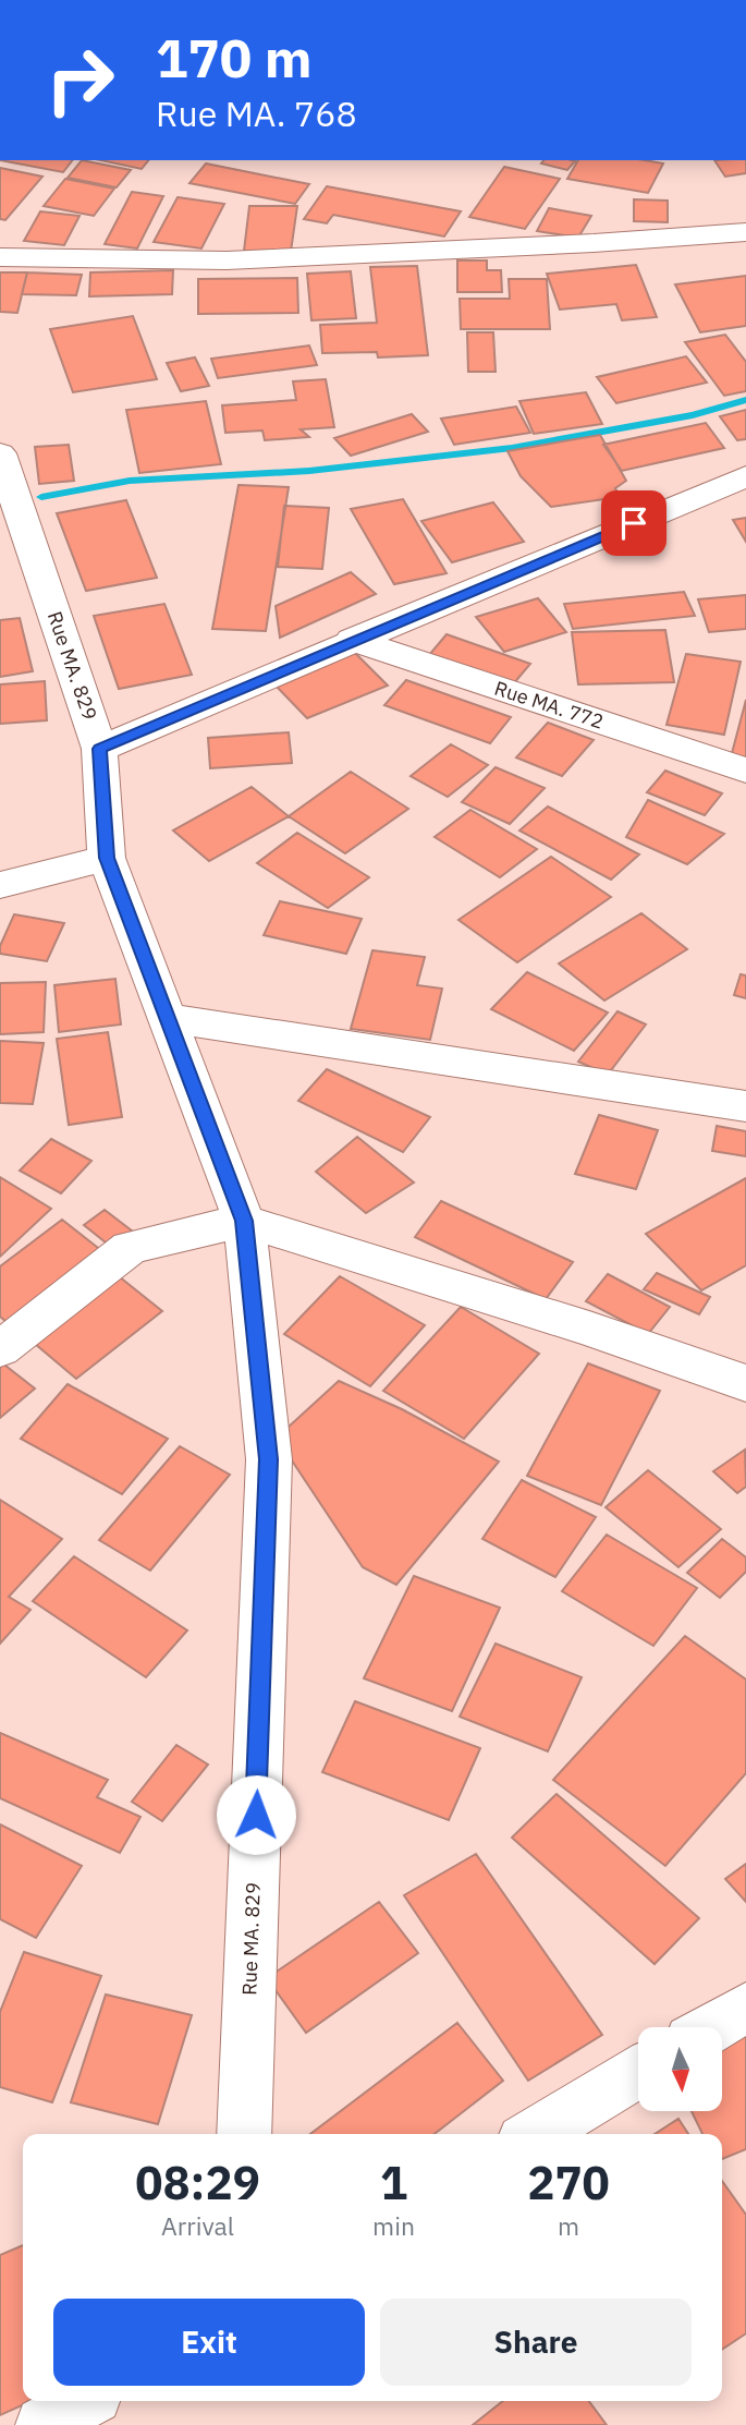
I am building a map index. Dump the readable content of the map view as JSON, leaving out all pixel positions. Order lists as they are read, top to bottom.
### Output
{
  "streets": {
    "street": ["Rue MA. 829", "Rue MA. 772"]
  },
  "north": "bottom",
  "page": {
    "turn": ["170 m", "Rue MA. 768"],
    "eta": [
      "08:29",
      "Arrival",
      "1",
      "min",
      "270",
      "m"
    ],
    "buttons": ["Exit", "Share"]
  }
}
